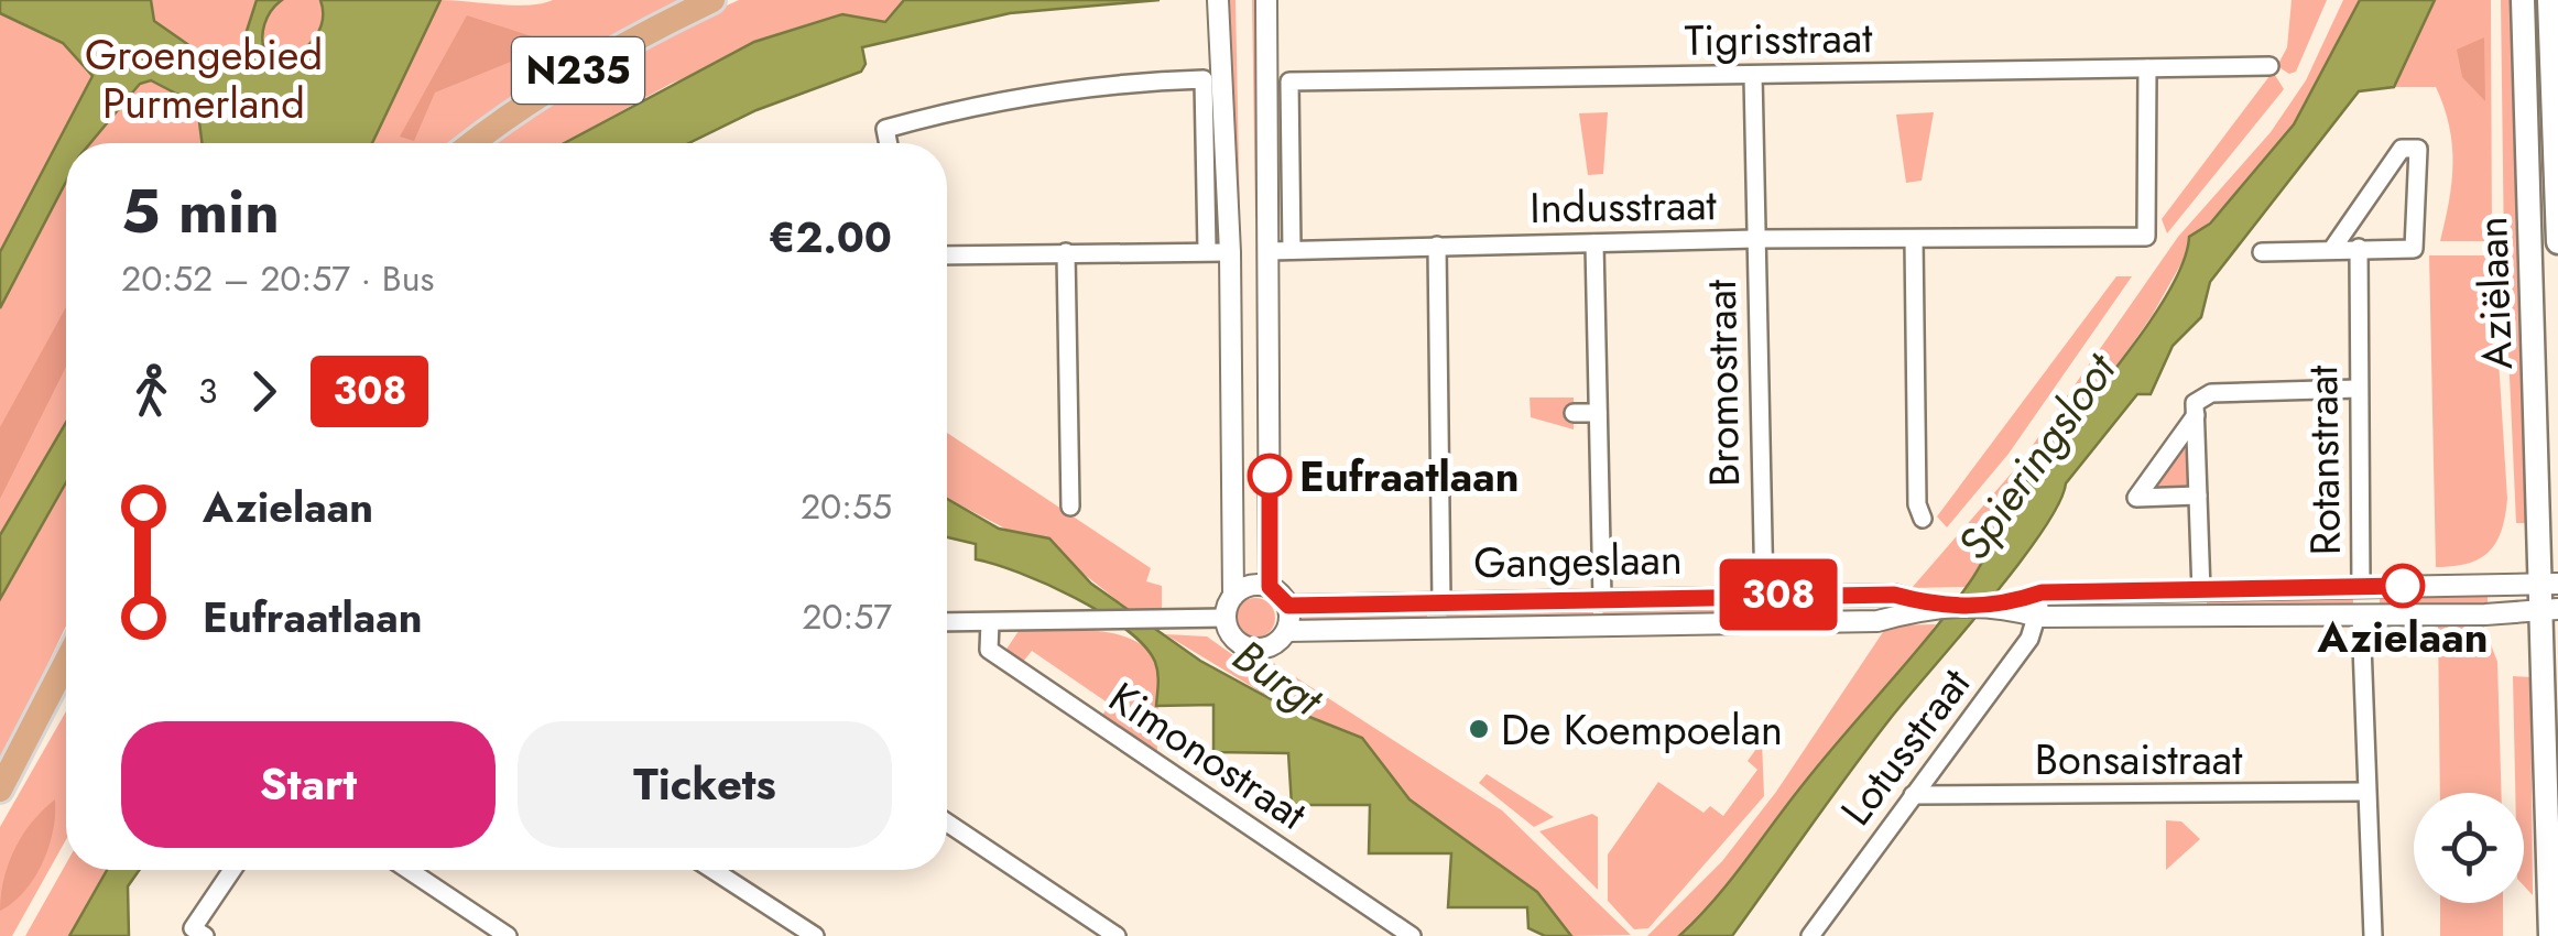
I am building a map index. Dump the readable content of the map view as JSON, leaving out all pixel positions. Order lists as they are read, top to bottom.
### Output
{
  "streets": {
    "main road": ["N235", "Aziëlaan"],
    "street": [
      "Tigrisstraat",
      "Indusstraat",
      "Bromostraat",
      "Rotanstraat",
      "Gangeslaan",
      "Lotusstraat",
      "Kimonostraat",
      "Bonsaistraat"
    ]
  },
  "crossings": [
    ["Tigrisstraat", "Indusstraat"],
    ["Tigrisstraat", "Bromostraat"],
    ["Indusstraat", "Bromostraat"],
    ["Aziëlaan", "Gangeslaan"],
    ["Bromostraat", "Gangeslaan"],
    ["Rotanstraat", "Gangeslaan"],
    ["Rotanstraat", "Bonsaistraat"],
    ["Gangeslaan", "Lotusstraat"],
    ["Lotusstraat", "Bonsaistraat"]
  ],
  "water": ["Spieringsloot", "Burgt"],
  "parks": ["Groengebied Purmerland"],
  "places": ["Eufraatlaan", "Azielaan", "De Koempoelan"],
  "lines": ["bus line 308"],
  "page": {
    "on_map": "308",
    "heading": ["5 min", "20:52 – 20:57 · Bus", "€2.00"],
    "legs": ["3", "308"],
    "list": [
      {
        "name": "Azielaan",
        "value": "20:55"
      },
      {
        "name": "Eufraatlaan",
        "value": "20:57"
      }
    ],
    "buttons": ["Start", "Tickets"]
  }
}
